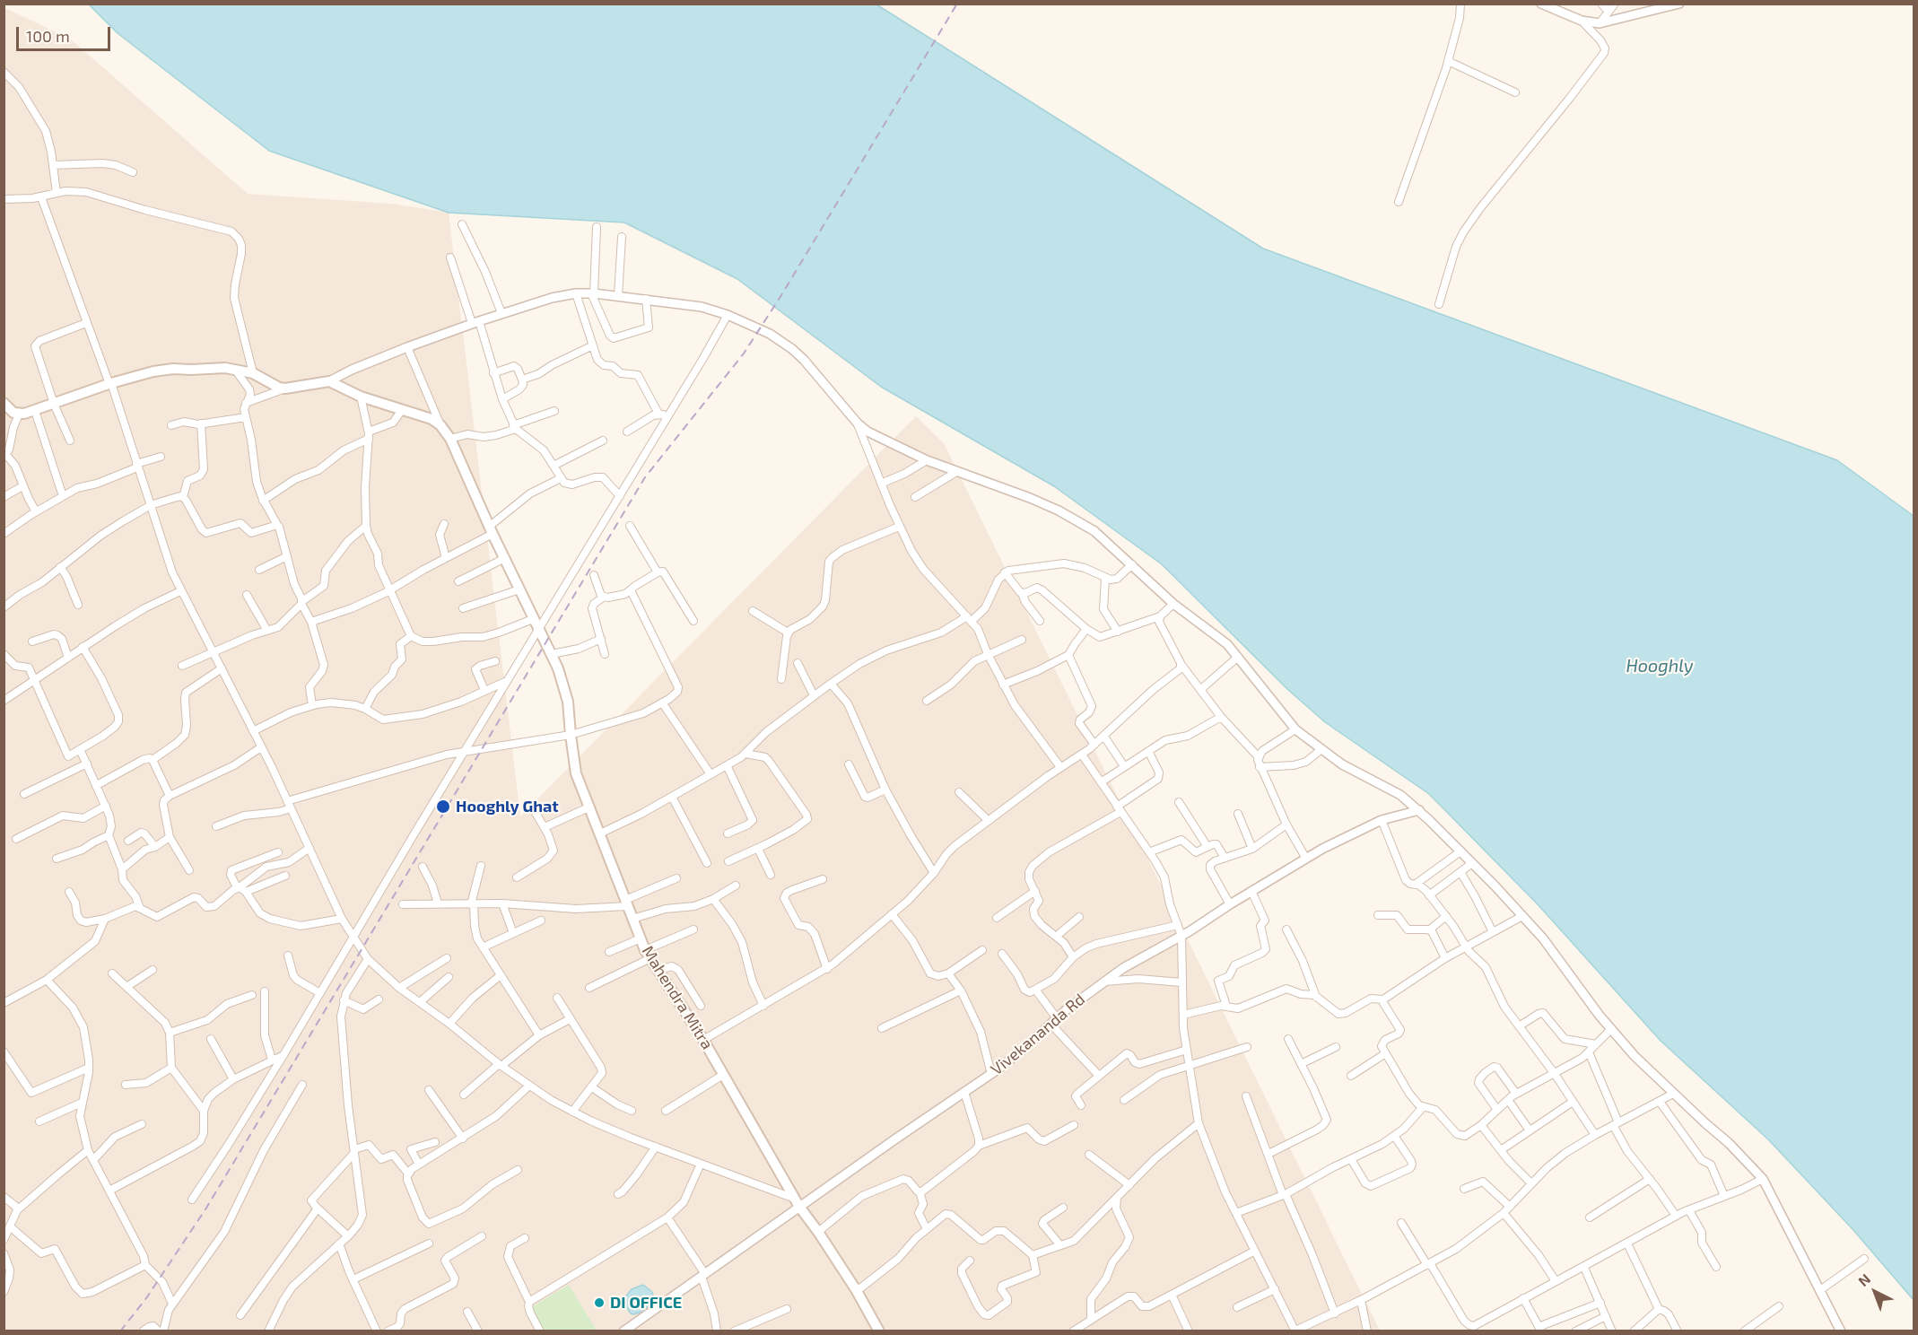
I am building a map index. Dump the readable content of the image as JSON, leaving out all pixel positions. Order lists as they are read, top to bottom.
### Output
{
  "streets": {
    "main road": ["Mahendra Mitra"],
    "street": ["Vivekananda Rd"]
  },
  "crossings": [
    ["Mahendra Mitra", "Vivekananda Rd"]
  ],
  "water": ["Hooghly"],
  "places": ["Hooghly Ghat", "DI OFFICE"],
  "scale_bar": "100 m",
  "north": "top left"
}
